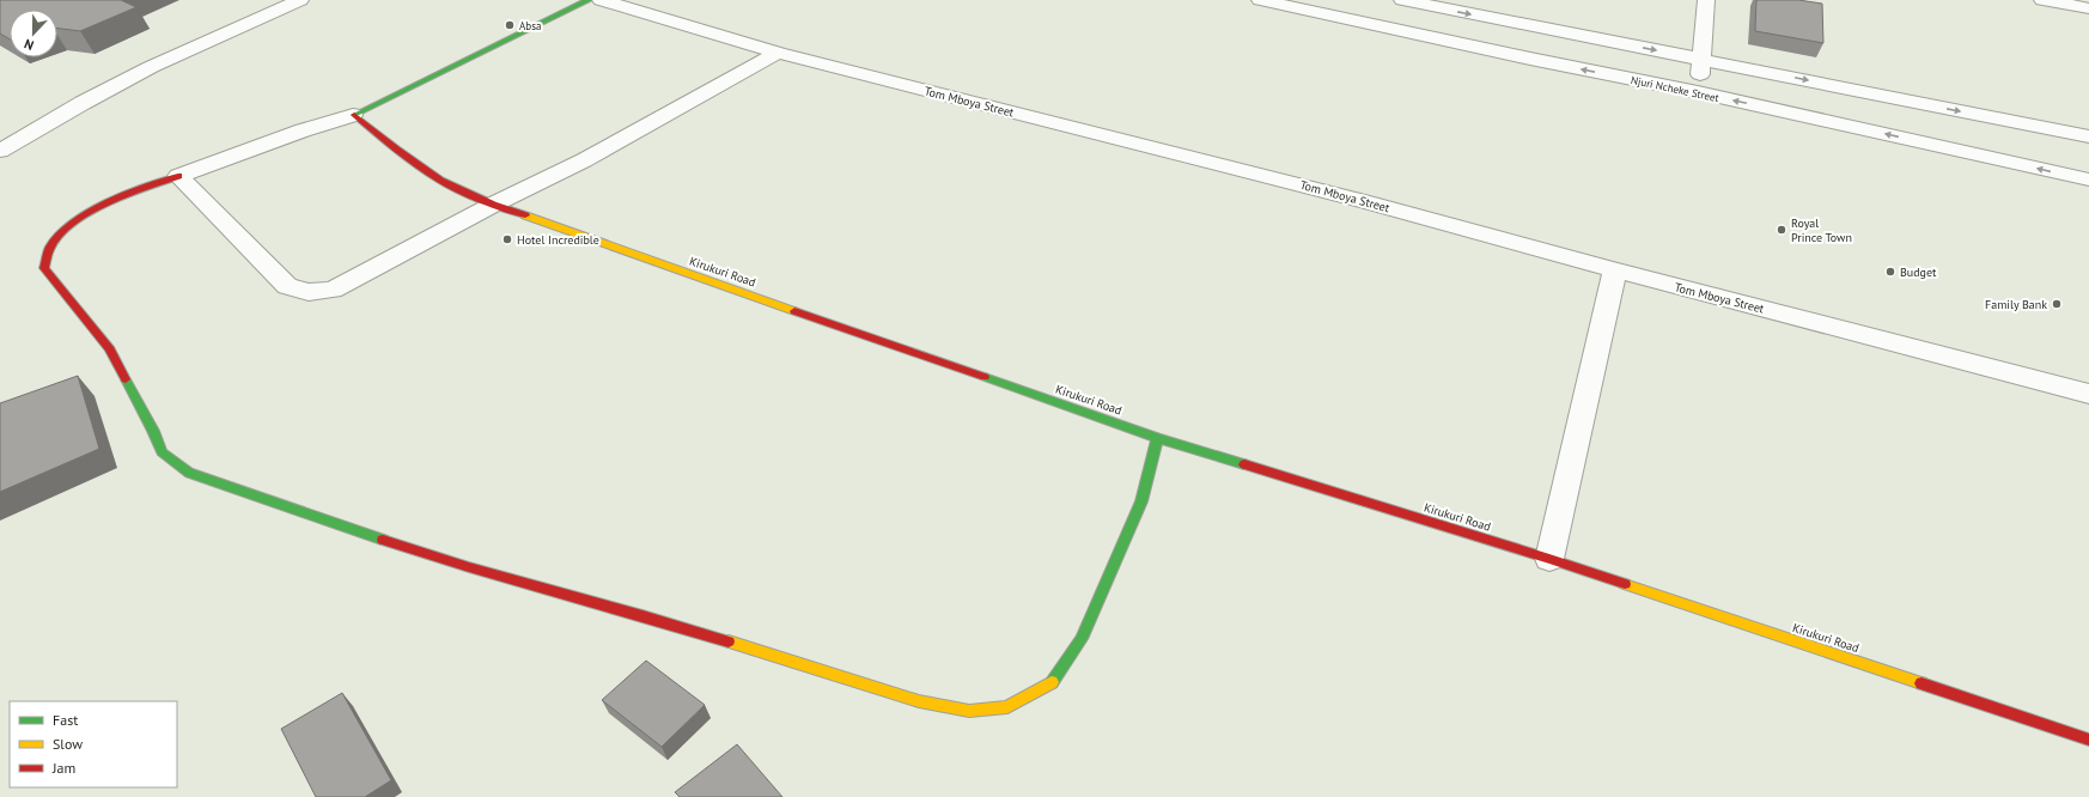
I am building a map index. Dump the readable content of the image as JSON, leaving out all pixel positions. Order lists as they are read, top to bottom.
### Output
{
  "streets": {
    "street": ["Njuri Ncheke Street", "Tom Mboya Street", "Kirukuri Road"]
  },
  "places": [
    "Absa",
    "Royal Prince Town",
    "Hotel Incredible",
    "Budget",
    "Family Bank"
  ],
  "legend": ["Fast", "Slow", "Jam"],
  "north": "bottom"
}
